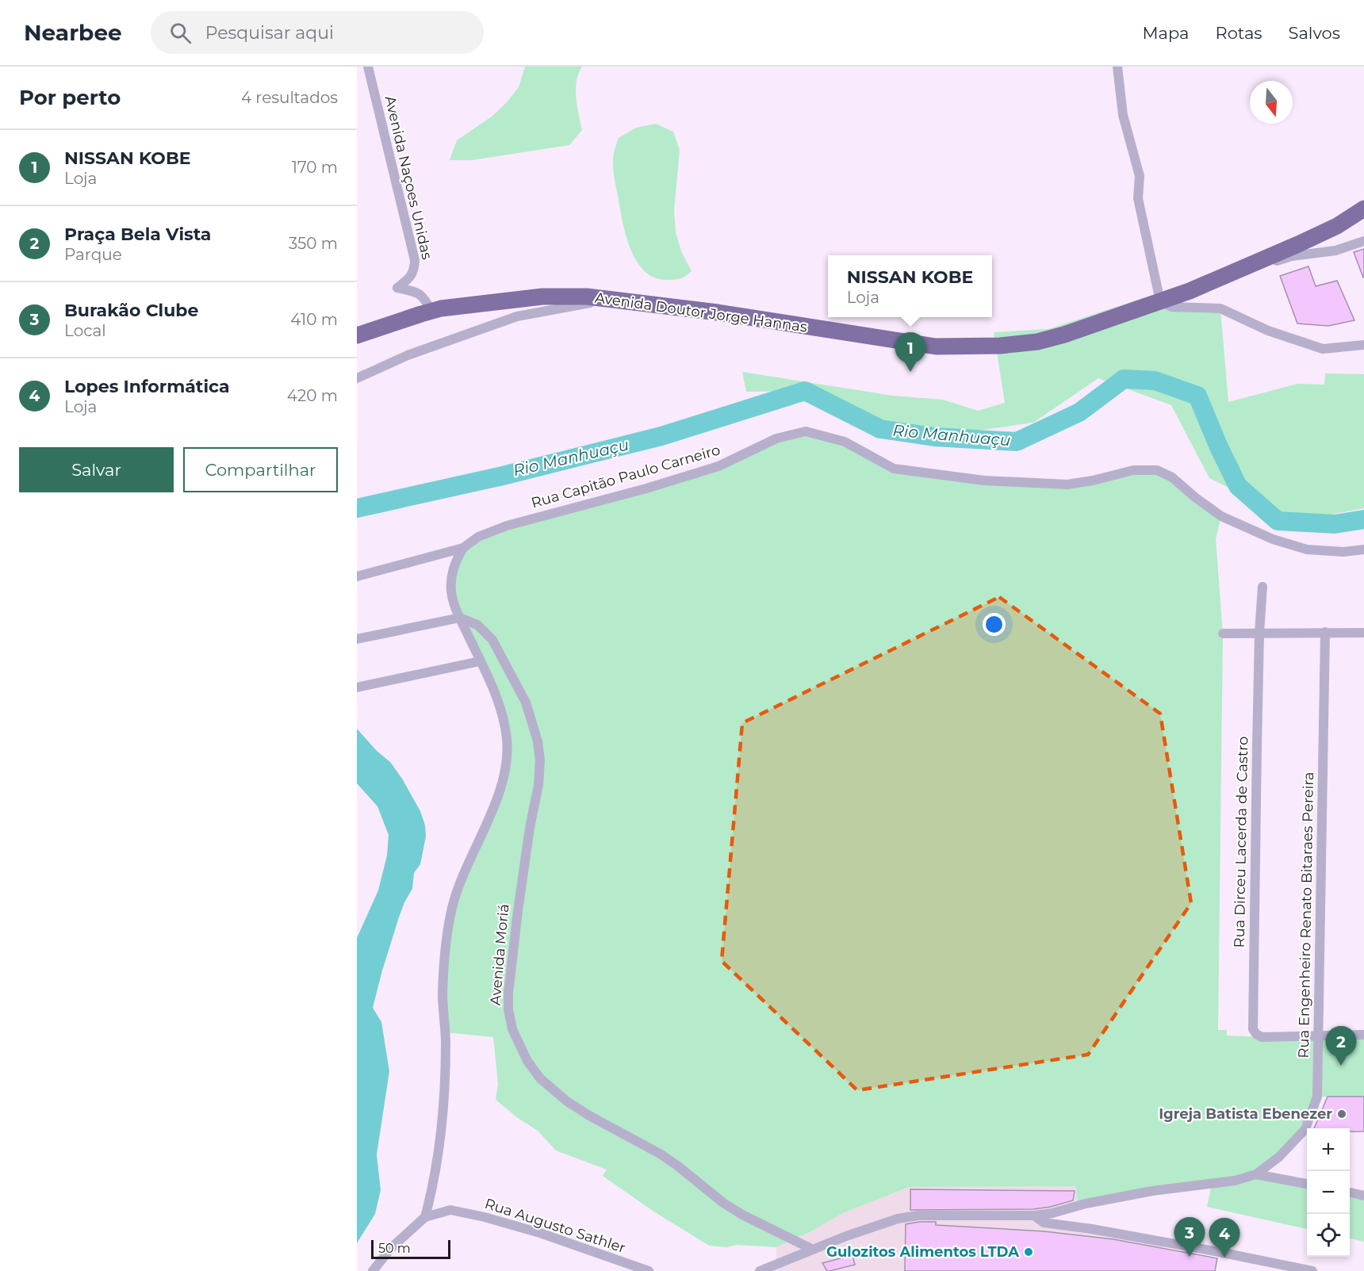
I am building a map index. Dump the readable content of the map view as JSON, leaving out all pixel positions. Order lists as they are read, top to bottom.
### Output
{
  "streets": {
    "highway": ["Avenida Doutor Jorge Hannas"],
    "street": [
      "Avenida Naçoes Unidas",
      "Rua Capitão Paulo Carneiro",
      "Rua Dirceu Lacerda de Castro",
      "Rua Engenheiro Renato Bitaraes Pereira",
      "Avenida Moriá",
      "Rua Augusto Sathler"
    ]
  },
  "crossings": [
    ["Avenida Naçoes Unidas", "Avenida Doutor Jorge Hannas"],
    ["Rua Dirceu Lacerda de Castro", "Rua Engenheiro Renato Bitaraes Pereira"]
  ],
  "water": ["Rio Manhuaçu"],
  "places": ["Igreja Batista Ebenezer", "Gulozitos Alimentos LTDA"],
  "scale_bar": "50 m",
  "north": "bottom",
  "page": {
    "header": "Nearbee",
    "search": "Pesquisar aqui",
    "nav": ["Mapa", "Rotas", "Salvos"],
    "heading": ["Por perto", "4 resultados"],
    "list": [
      {
        "mark": "1",
        "name": "NISSAN KOBE",
        "note": "Loja",
        "value": "170 m"
      },
      {
        "mark": "2",
        "name": "Praça Bela Vista",
        "note": "Parque",
        "value": "350 m"
      },
      {
        "mark": "3",
        "name": "Burakão Clube",
        "note": "Local",
        "value": "410 m"
      },
      {
        "mark": "4",
        "name": "Lopes Informática",
        "note": "Loja",
        "value": "420 m"
      }
    ],
    "popup": ["NISSAN KOBE", "Loja"],
    "pins": [
      "1",
      "2",
      "3",
      "4"
    ],
    "buttons": ["Salvar", "Compartilhar"],
    "map_buttons": ["+", "−"],
    "scale": "50 m"
  }
}
